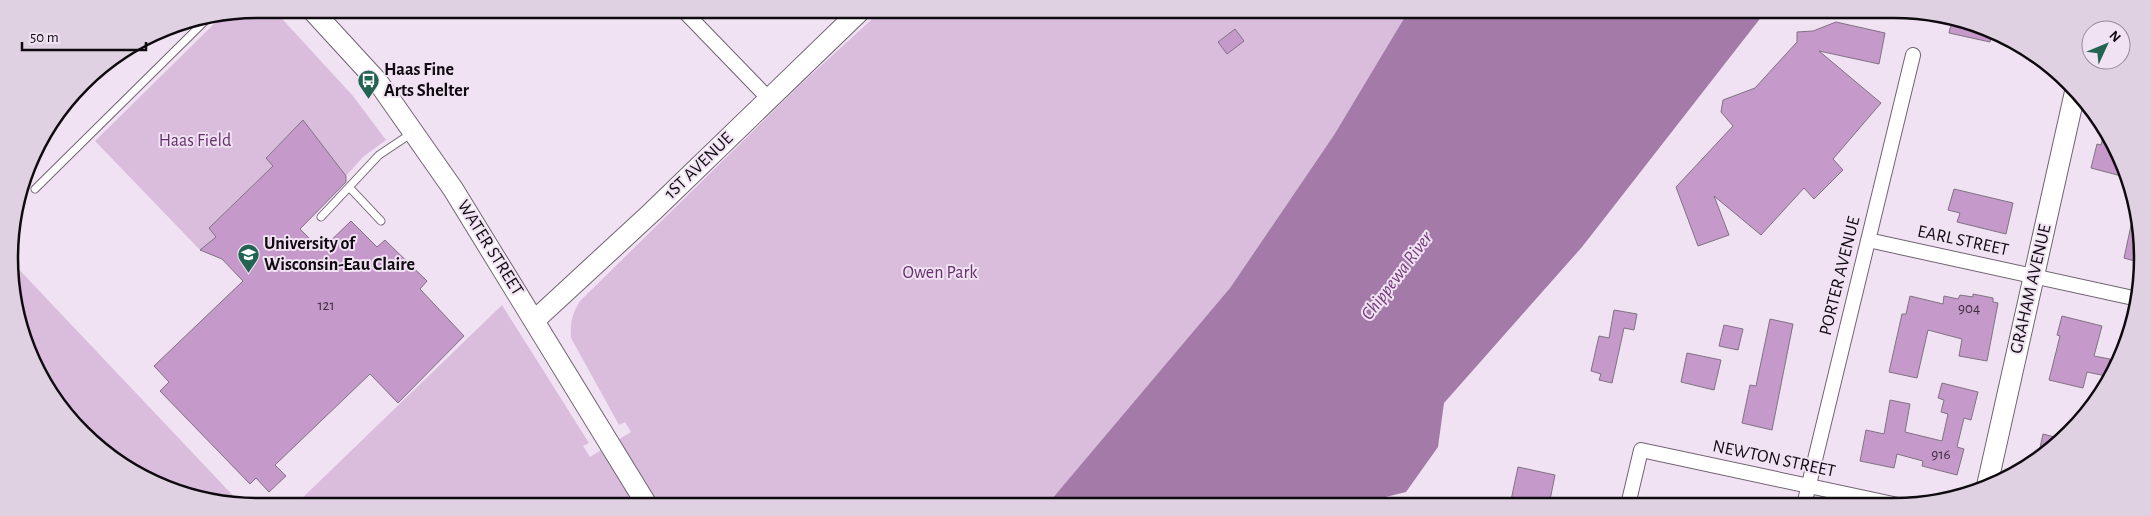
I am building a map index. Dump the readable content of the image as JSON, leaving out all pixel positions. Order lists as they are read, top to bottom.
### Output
{
  "streets": {
    "street": [
      "1ST AVENUE",
      "EARL STREET",
      "WATER STREET",
      "PORTER AVENUE",
      "GRAHAM AVENUE",
      "NEWTON STREET"
    ]
  },
  "crossings": [
    ["1ST AVENUE", "WATER STREET"],
    ["EARL STREET", "PORTER AVENUE"],
    ["EARL STREET", "GRAHAM AVENUE"],
    ["PORTER AVENUE", "NEWTON STREET"]
  ],
  "water": ["Chippewa River"],
  "parks": ["Haas Field", "Owen Park"],
  "places": {
    "bus stop": ["Haas Fine Arts Shelter"],
    "school or university": ["University of Wisconsin-Eau Claire"]
  },
  "house_numbers": ["121", "904", "916"],
  "scale_bar": "50 m",
  "north": "top right"
}
